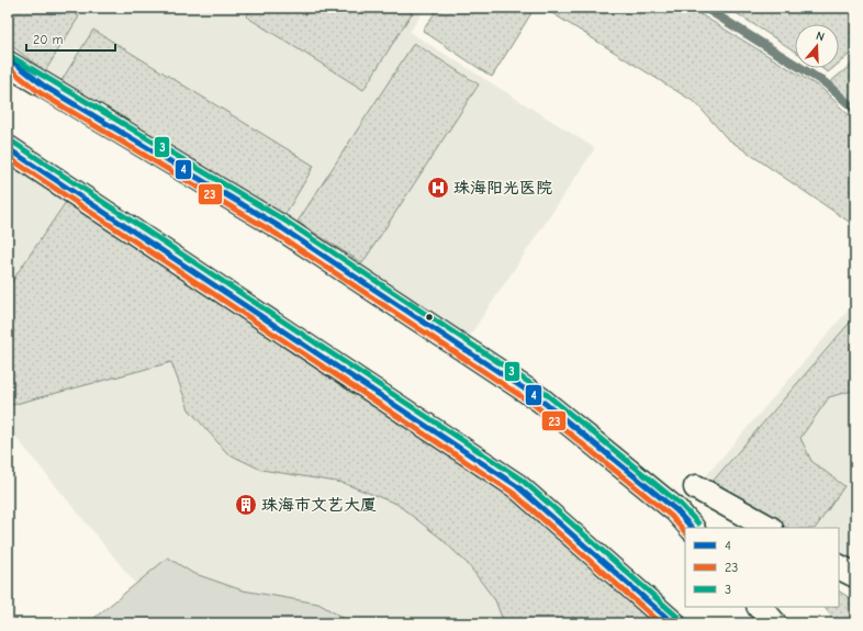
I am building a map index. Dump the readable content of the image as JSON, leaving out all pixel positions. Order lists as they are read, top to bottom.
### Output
{
  "places": {
    "hospital": ["珠海阳光医院"],
    "building": ["珠海市文艺大厦"]
  },
  "lines": ["transit line 4", "transit line 3", "transit line 23"],
  "legend": ["4", "23", "3"],
  "scale_bar": "20 m",
  "north": "top"
}
